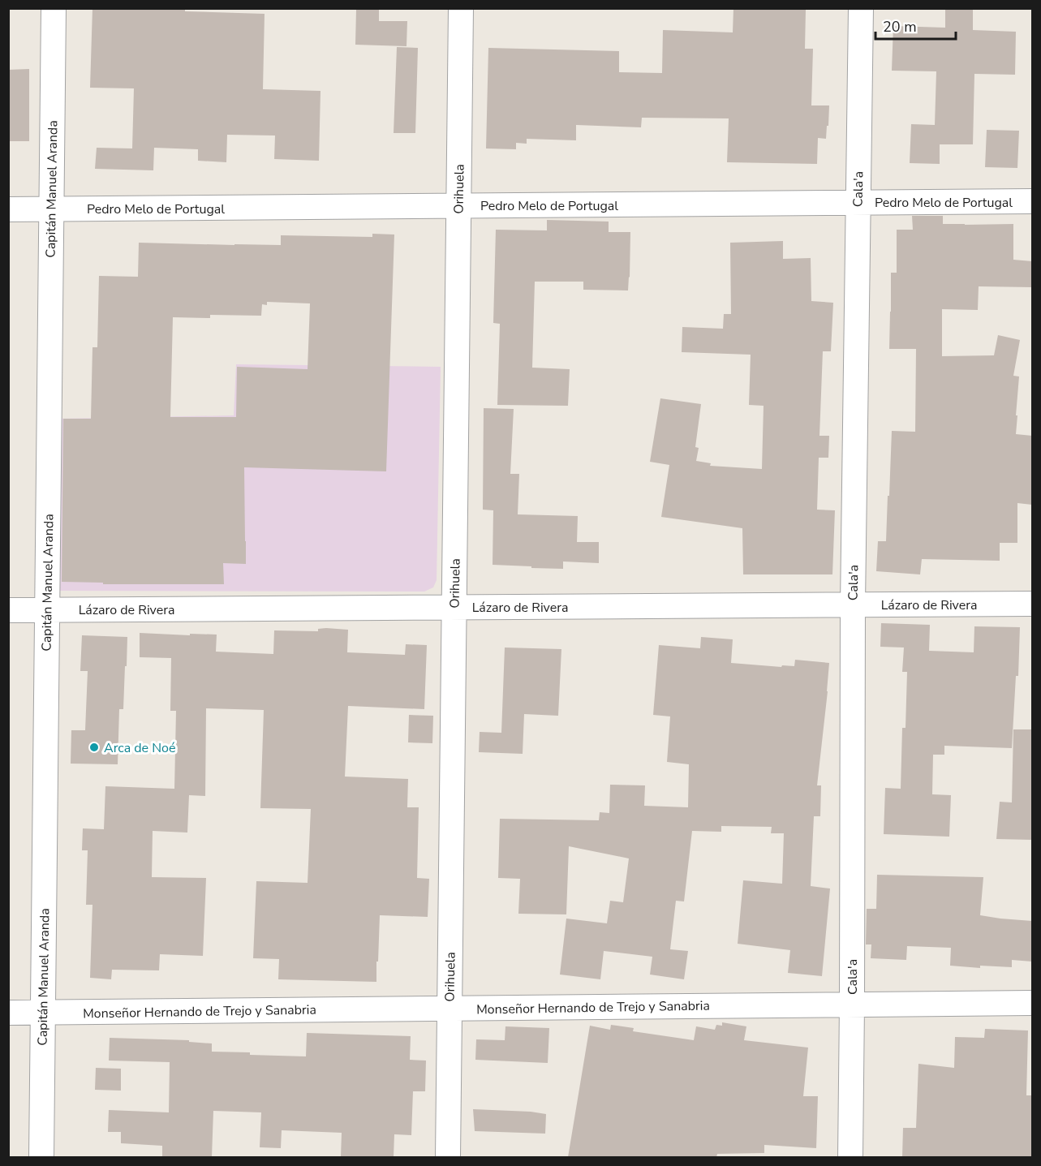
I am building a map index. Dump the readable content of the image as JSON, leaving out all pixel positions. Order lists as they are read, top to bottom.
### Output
{
  "streets": {
    "street": [
      "Capitán Manuel Aranda",
      "Orihuela",
      "Cala'a",
      "Pedro Melo de Portugal",
      "Lázaro de Rivera",
      "Monseñor Hernando de Trejo y Sanabria"
    ]
  },
  "crossings": [
    ["Capitán Manuel Aranda", "Pedro Melo de Portugal"],
    ["Capitán Manuel Aranda", "Lázaro de Rivera"],
    ["Capitán Manuel Aranda", "Monseñor Hernando de Trejo y Sanabria"],
    ["Orihuela", "Pedro Melo de Portugal"],
    ["Orihuela", "Lázaro de Rivera"],
    ["Orihuela", "Monseñor Hernando de Trejo y Sanabria"],
    ["Cala'a", "Pedro Melo de Portugal"],
    ["Cala'a", "Lázaro de Rivera"],
    ["Cala'a", "Monseñor Hernando de Trejo y Sanabria"]
  ],
  "places": ["Arca de Noé"],
  "scale_bar": "20 m"
}
